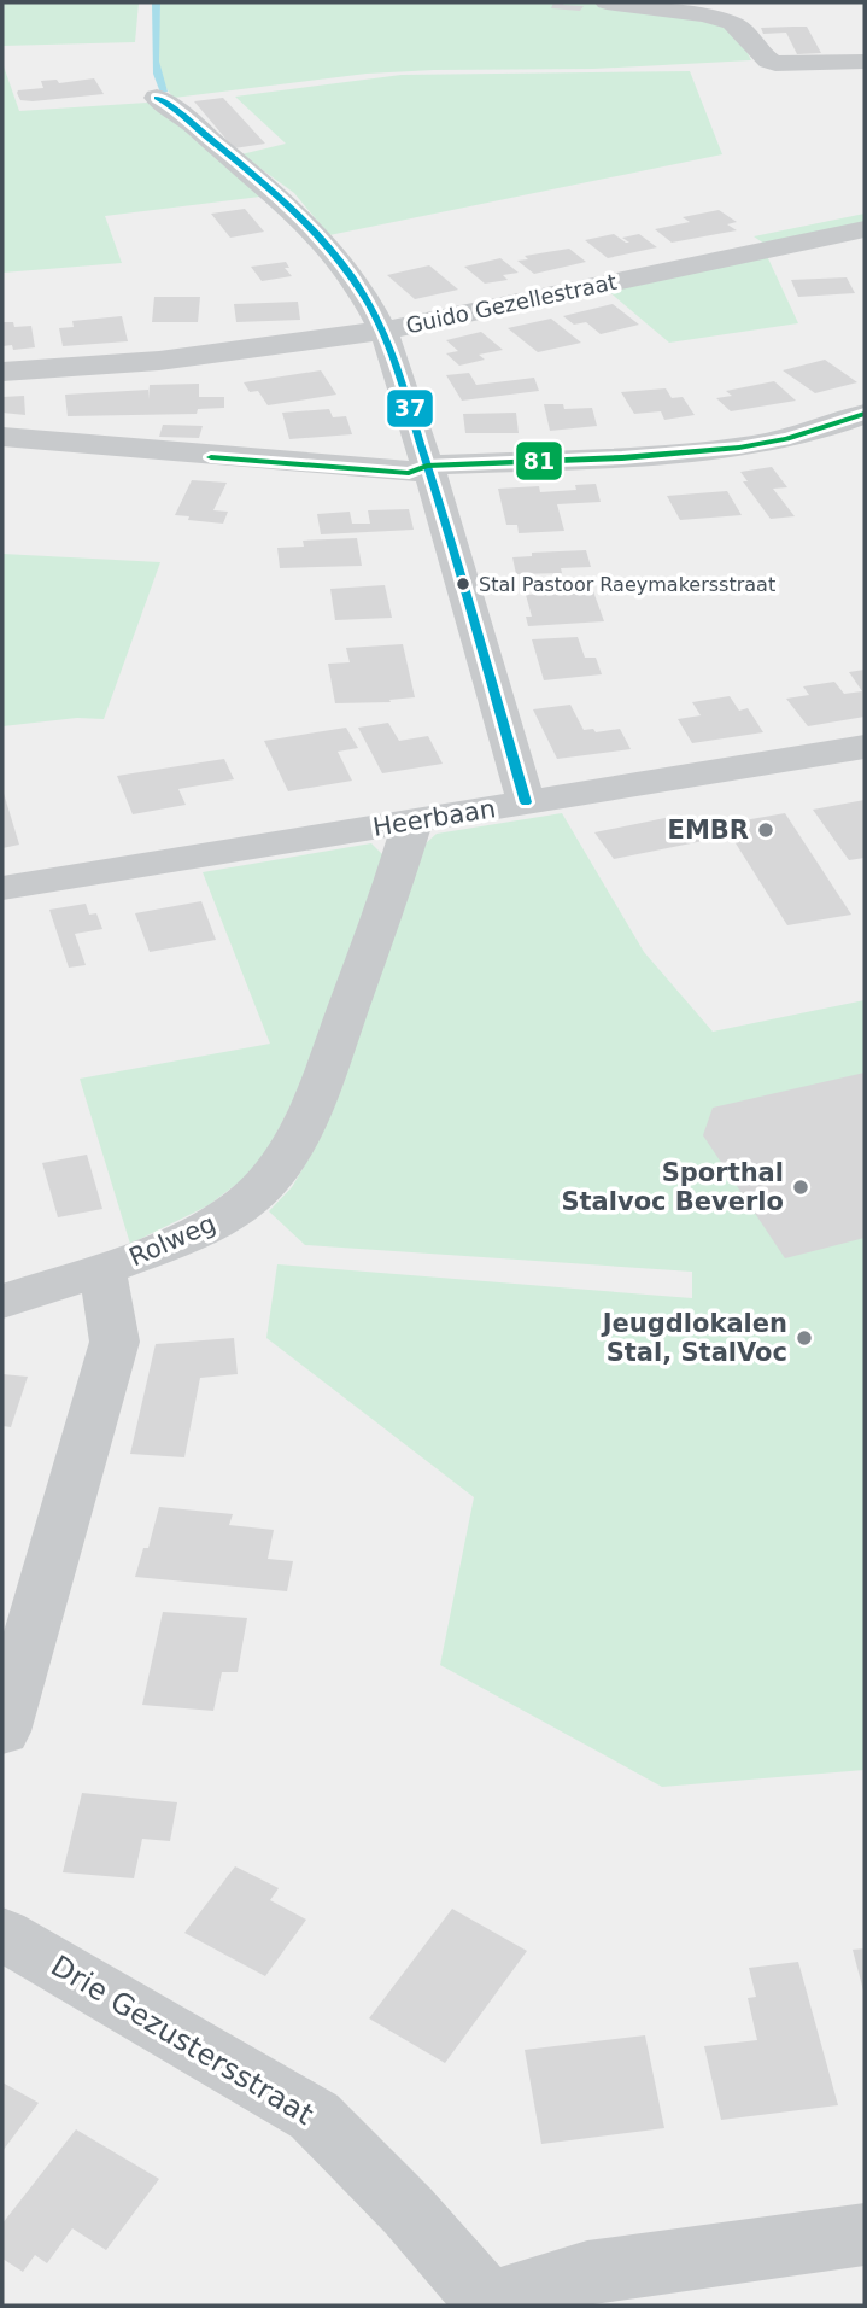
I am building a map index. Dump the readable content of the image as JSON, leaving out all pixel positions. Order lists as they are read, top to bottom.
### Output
{
  "streets": {
    "street": [
      "Guido Gezellestraat",
      "Heerbaan",
      "Rolweg",
      "Drie Gezustersstraat"
    ]
  },
  "crossings": [
    ["Heerbaan", "Rolweg"]
  ],
  "places": [
    "Stal Pastoor Raeymakersstraat",
    "EMBR",
    "Sporthal Stalvoc Beverlo",
    "Jeugdlokalen Stal, StalVoc"
  ],
  "lines": ["transit line 37", "transit line 81"]
}
